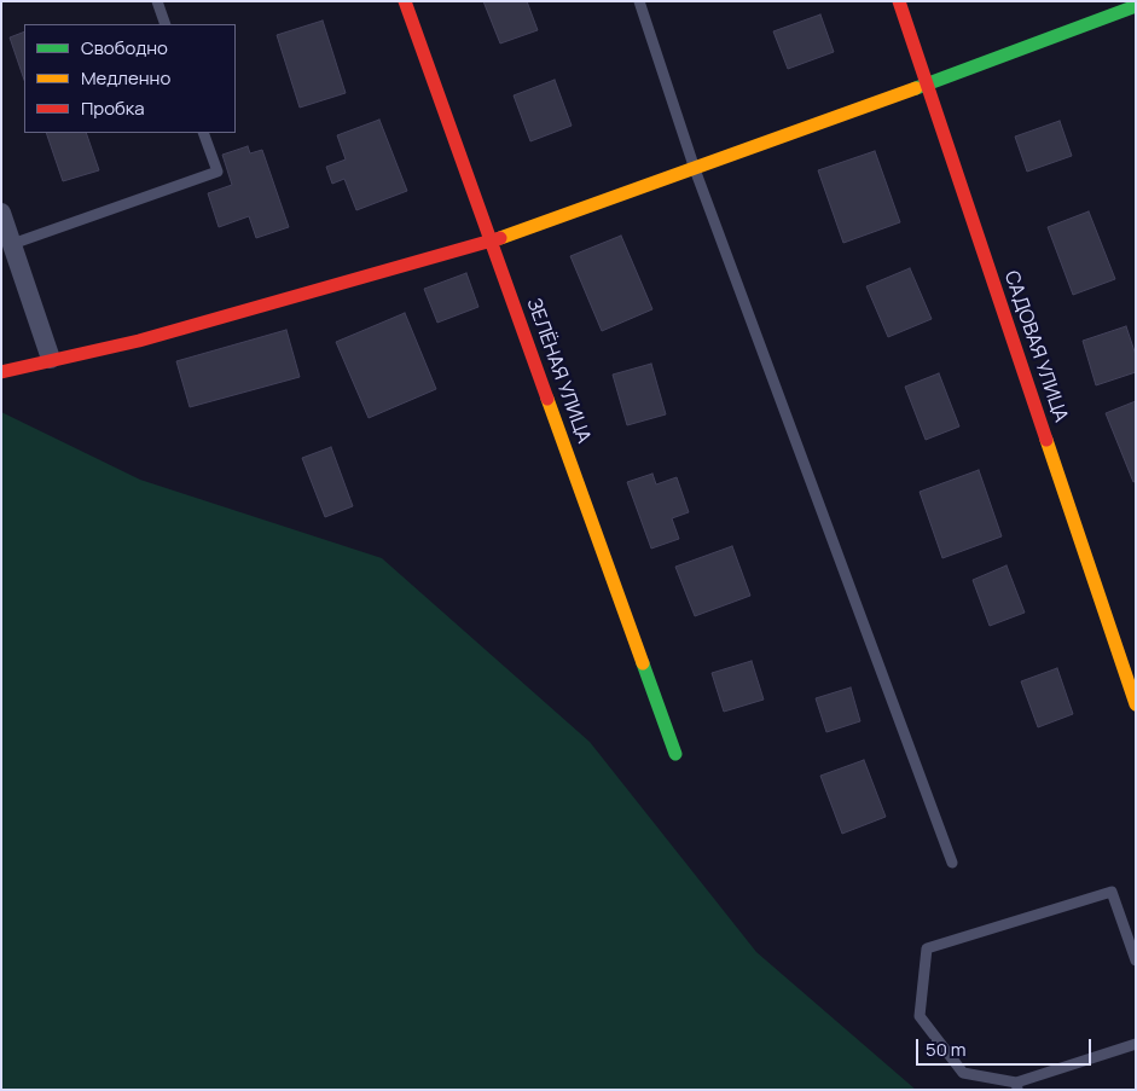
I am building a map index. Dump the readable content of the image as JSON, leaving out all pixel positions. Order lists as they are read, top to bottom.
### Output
{
  "streets": {
    "street": ["САДОВАЯ УЛИЦА", "ЗЕЛЁНАЯ УЛИЦА"]
  },
  "legend": ["Свободно", "Медленно", "Пробка"],
  "scale_bar": "50 m"
}
